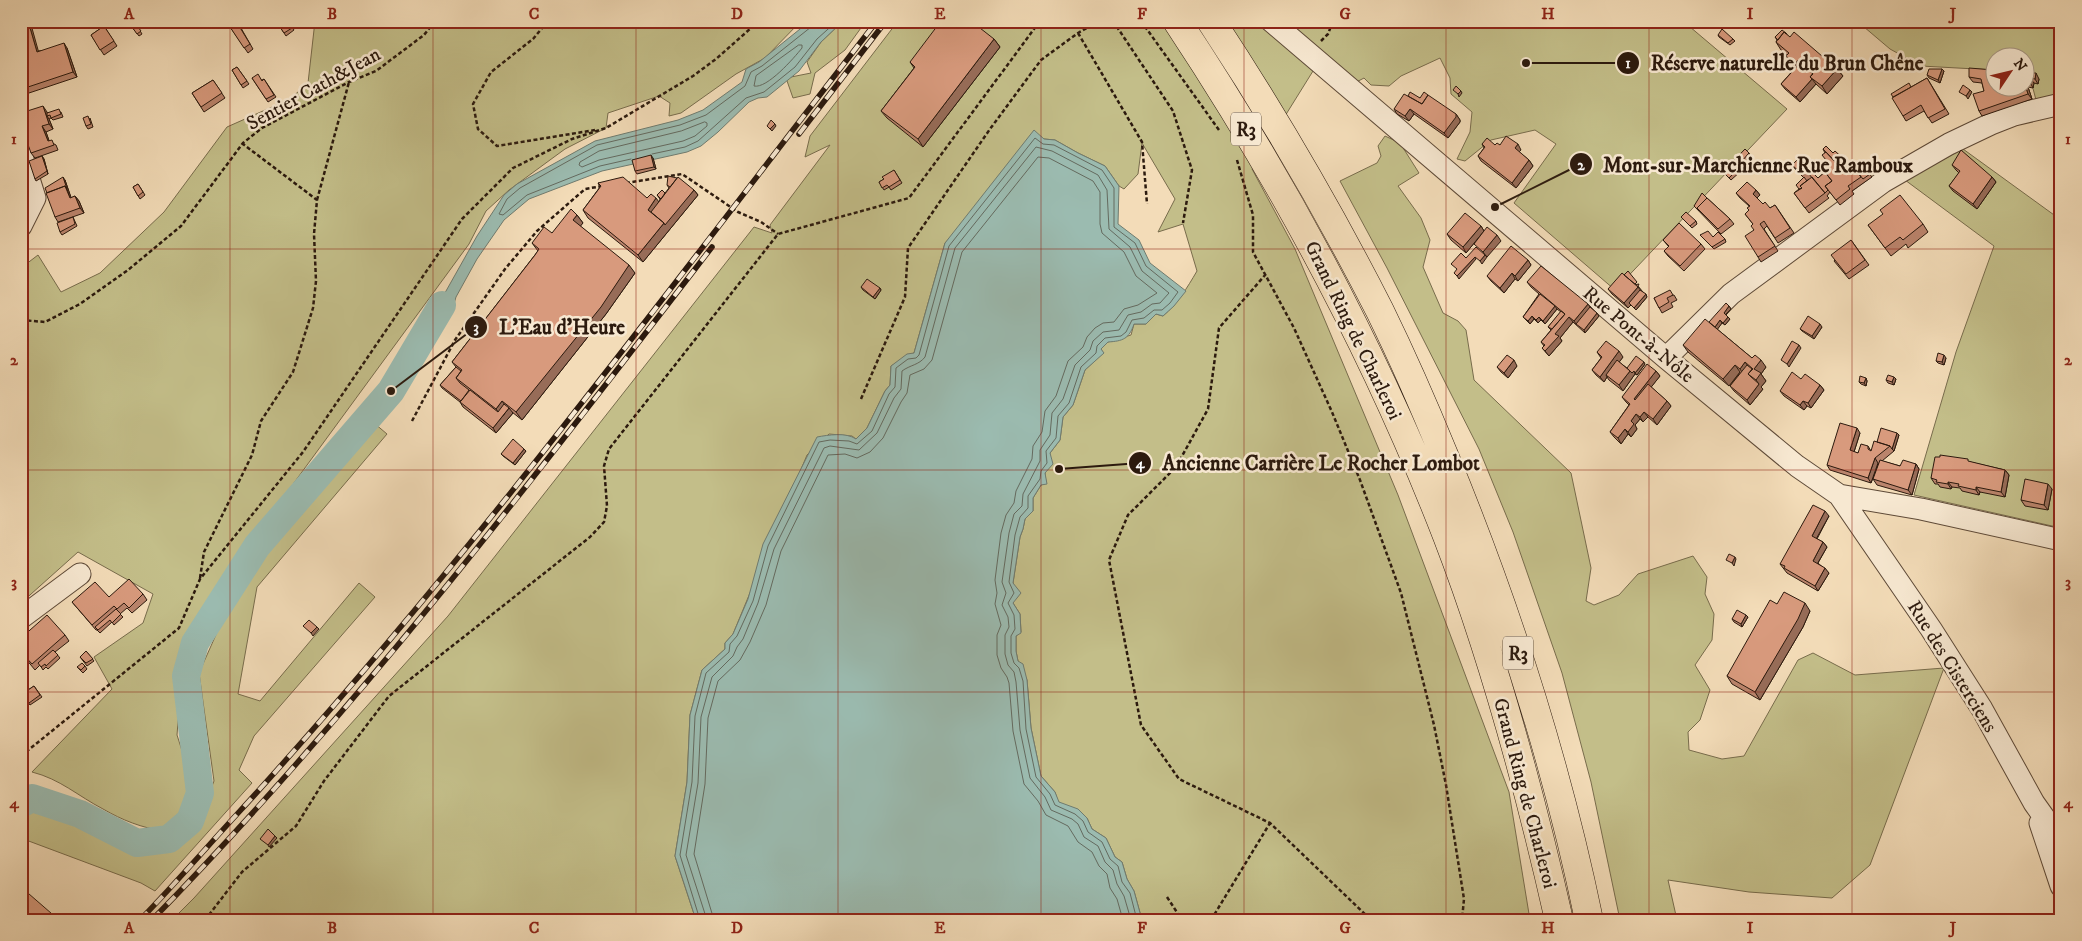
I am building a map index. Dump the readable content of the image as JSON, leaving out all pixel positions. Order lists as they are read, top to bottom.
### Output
{
  "streets": {
    "highway": ["R3", "Grand Ring de Charleroi"],
    "street": ["Rue Pont-à-Nôle", "Rue des Cisterciens"],
    "path": ["Sentier Cath&Jean"]
  },
  "crossings": [
    ["Rue Pont-à-Nôle", "Rue des Cisterciens"]
  ],
  "places": [
    "Réserve naturelle du Brun Chêne",
    "Mont-sur-Marchienne Rue Ramboux",
    "L'Eau d'Heure",
    "Ancienne Carrière Le Rocher Lombot"
  ],
  "north": "top right",
  "grid": {
    "columns": [
      "A",
      "B",
      "C",
      "D",
      "E",
      "F",
      "G",
      "H",
      "I",
      "J"
    ],
    "rows": [
      "1",
      "2",
      "3",
      "4"
    ]
  }
}
